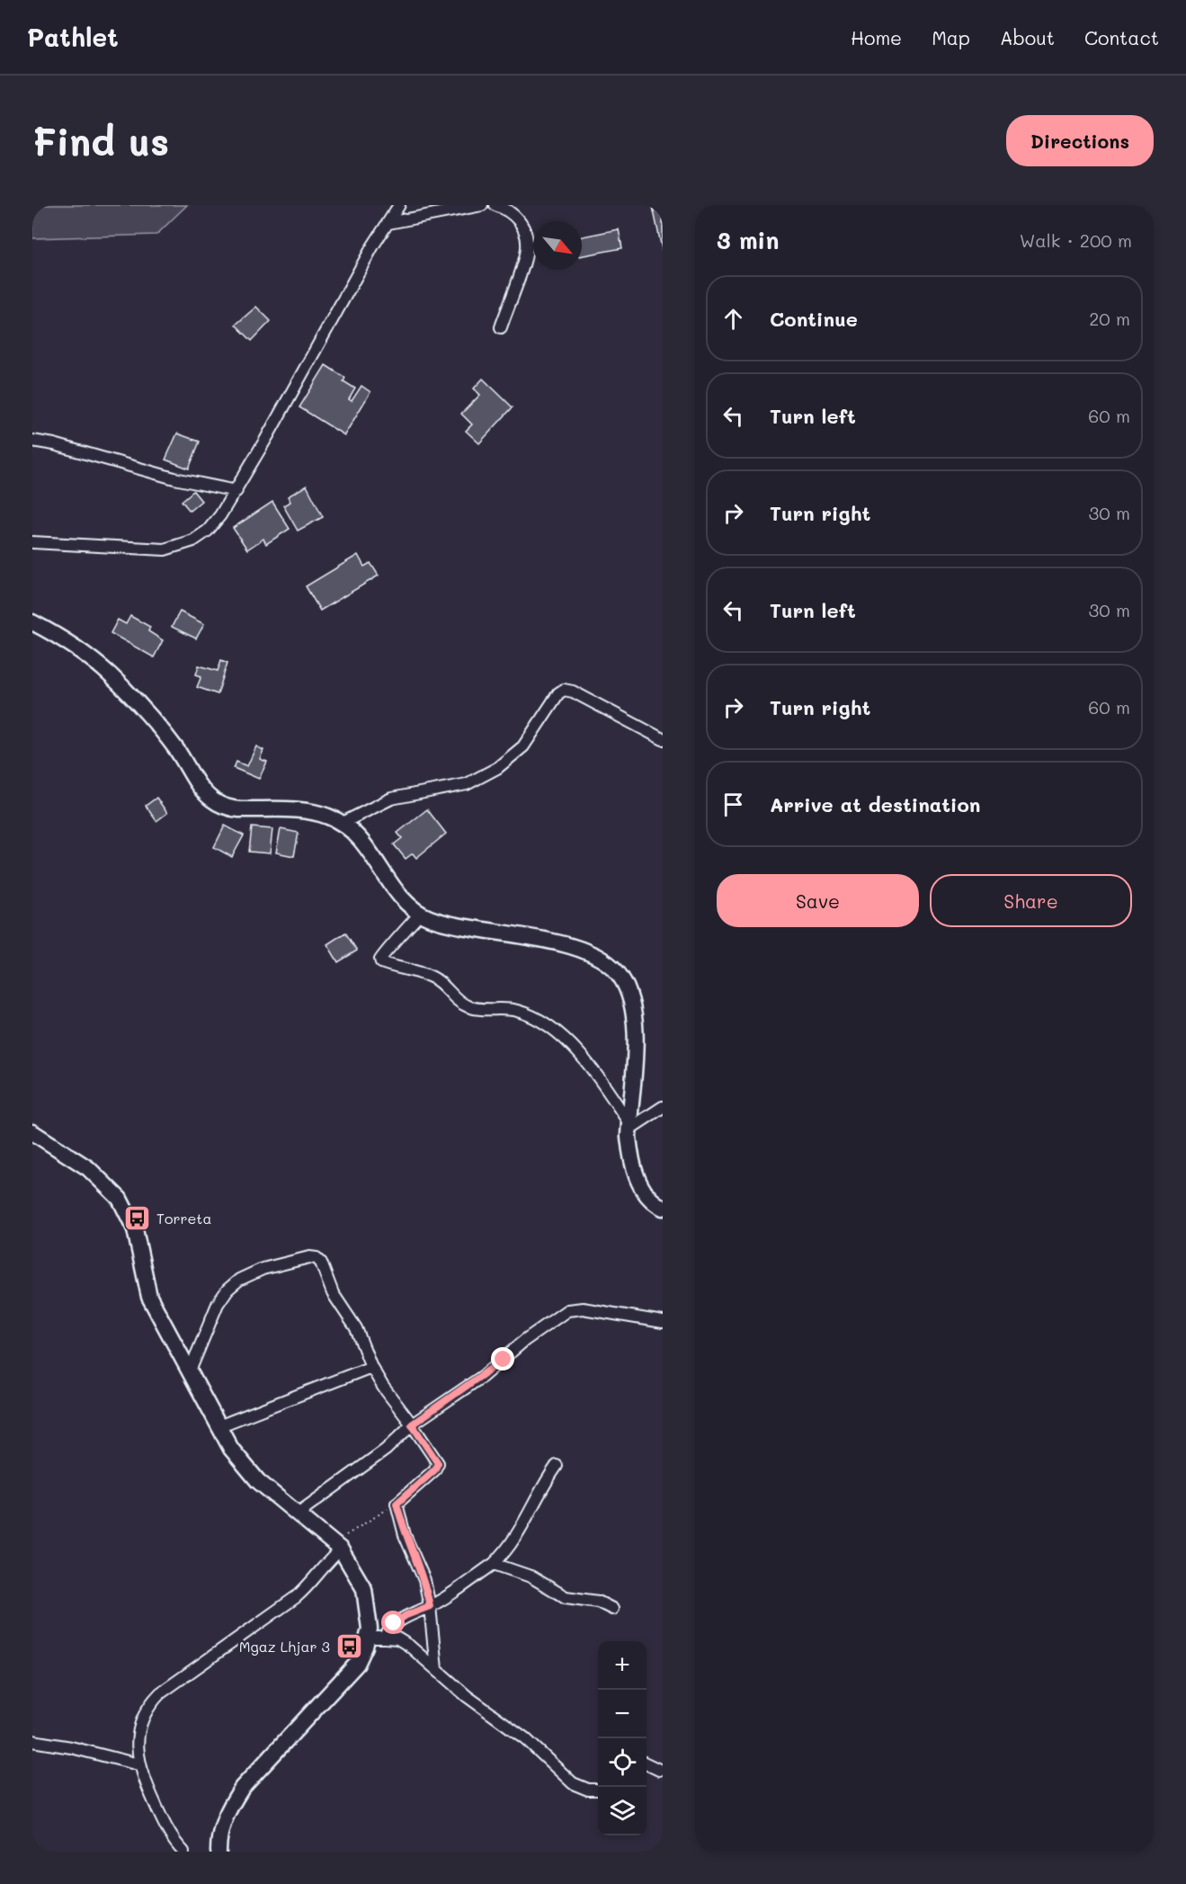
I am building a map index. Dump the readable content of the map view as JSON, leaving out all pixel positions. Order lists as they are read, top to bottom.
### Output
{
  "places": {
    "bus stop": ["Torreta", "Mgaz Lhjar 3"]
  },
  "north": "bottom right",
  "page": {
    "header": "Pathlet",
    "nav": [
      "Home",
      "Map",
      "About",
      "Contact"
    ],
    "buttons": [
      "Directions",
      ["Save", "Share"]
    ],
    "title": "Find us",
    "heading": ["3 min", "Walk · 200 m"],
    "list": [
      ["Continue", "20 m"],
      ["Turn left", "60 m"],
      ["Turn right", "30 m"],
      ["Turn left", "30 m"],
      ["Turn right", "60 m"],
      "Arrive at destination"
    ],
    "map_buttons": ["+", "−"]
  }
}
